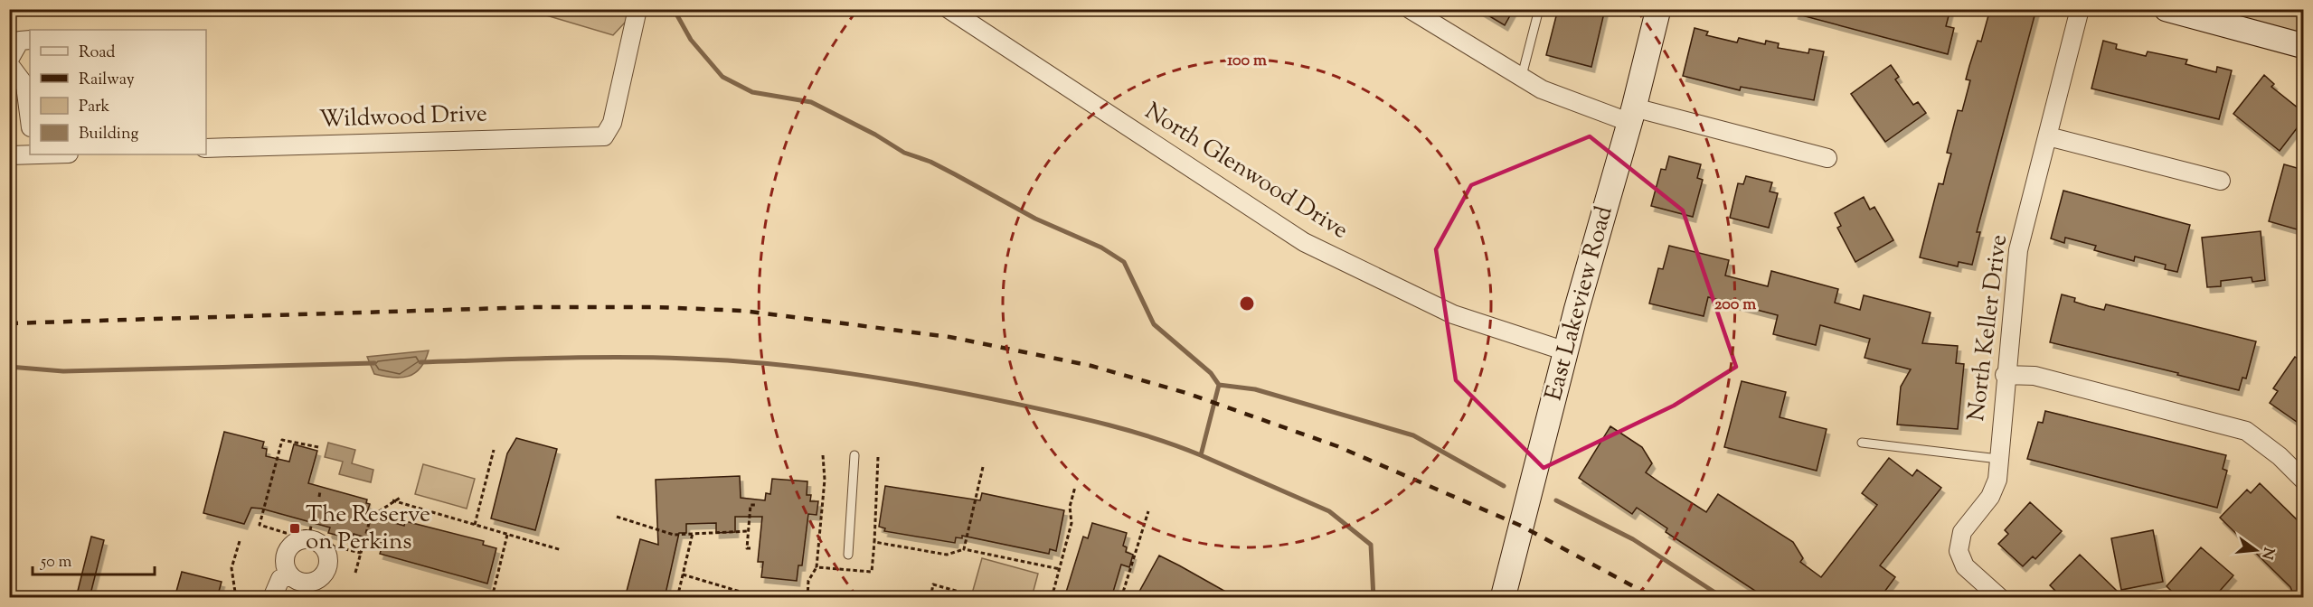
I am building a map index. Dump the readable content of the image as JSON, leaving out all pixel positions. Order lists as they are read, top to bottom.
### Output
{
  "streets": {
    "main road": ["East Lakeview Road"],
    "street": ["Wildwood Drive", "North Glenwood Drive", "North Keller Drive"]
  },
  "crossings": [
    ["North Glenwood Drive", "East Lakeview Road"]
  ],
  "places": {
    "transit": ["The Reserve on Perkins"]
  },
  "legend": [
    "Road",
    "Railway",
    "Park",
    "Building"
  ],
  "scale_bar": "50 m",
  "north": "right",
  "rings": ["100 m", "200 m"]
}
